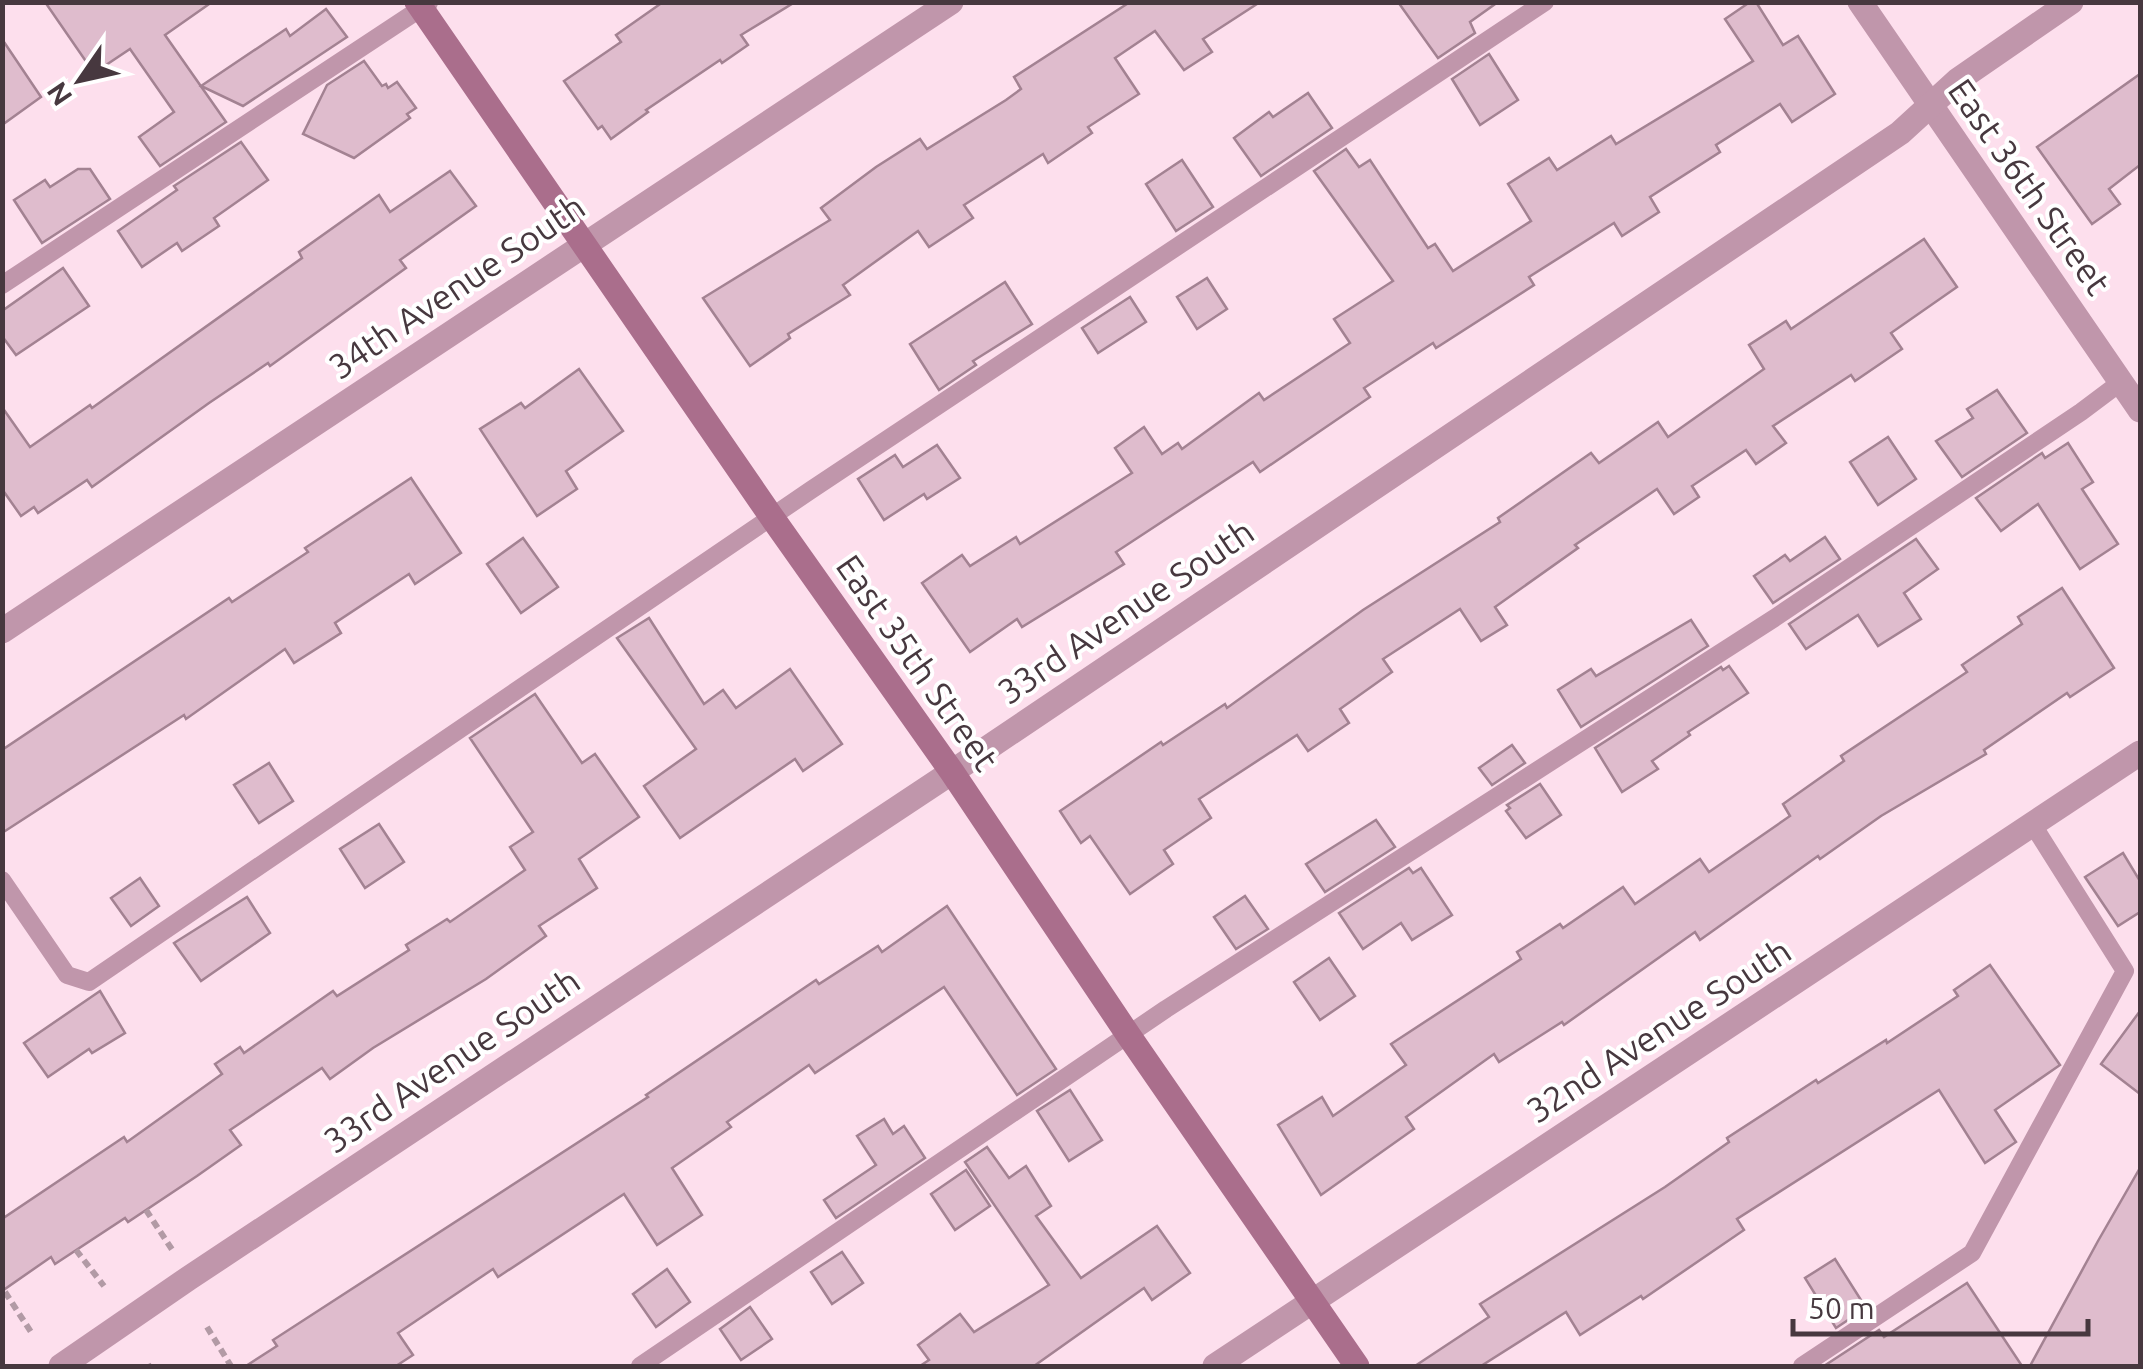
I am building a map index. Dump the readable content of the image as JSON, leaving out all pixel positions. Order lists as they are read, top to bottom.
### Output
{
  "streets": {
    "street": [
      "East 36th Street",
      "34th Avenue South",
      "33rd Avenue South",
      "East 35th Street",
      "32nd Avenue South"
    ]
  },
  "crossings": [
    ["East 36th Street", "33rd Avenue South"],
    ["34th Avenue South", "East 35th Street"],
    ["33rd Avenue South", "East 35th Street"],
    ["East 35th Street", "32nd Avenue South"]
  ],
  "scale_bar": "50 m",
  "north": "bottom left"
}
